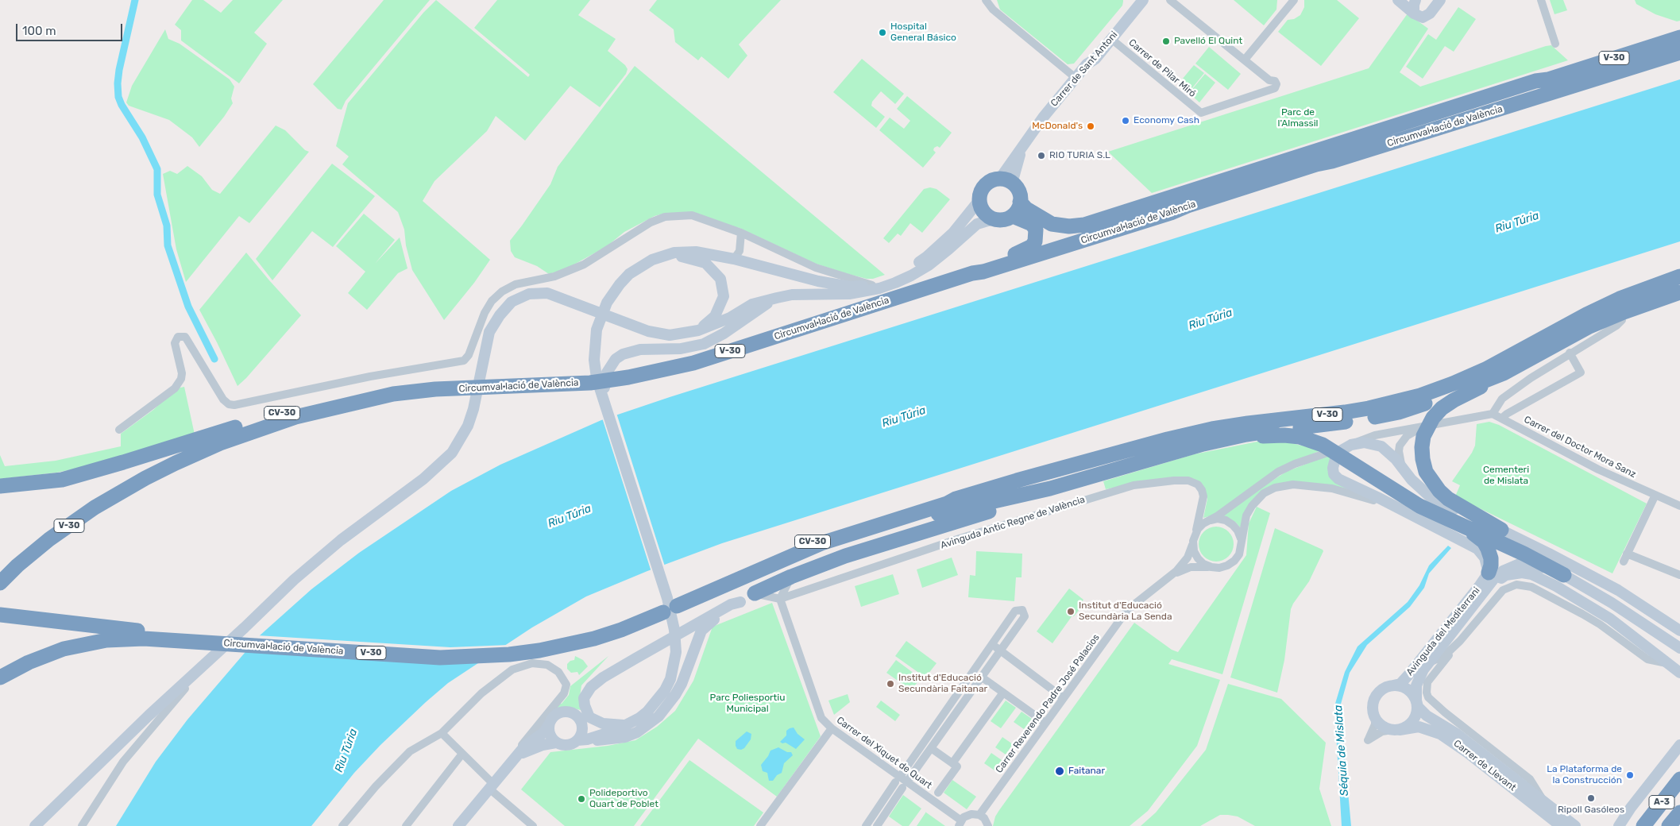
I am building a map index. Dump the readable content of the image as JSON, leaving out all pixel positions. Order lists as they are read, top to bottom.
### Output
{
  "streets": {
    "highway": [
      "V-30",
      "Circumval·lació de València",
      "CV-30",
      "A-3"
    ],
    "main road": ["Carrer de Sant Antoni", "Avinguda del Mediterrani", "Carrer de Llevant"],
    "street": [
      "Carrer de Pilar Miró",
      "Carrer del Doctor Mora Sanz",
      "Avinguda Antic Regne de València",
      "Carrer Reverendo Padre José Palacios",
      "Carrer del Xiquet de Quart"
    ]
  },
  "crossings": [
    ["V-30", "CV-30"],
    ["Carrer de Pilar Miró", "Carrer de Sant Antoni"],
    ["Carrer de Sant Antoni", "Circumval·lació de València"],
    ["Circumval·lació de València", "CV-30"],
    ["Avinguda Antic Regne de València", "Carrer Reverendo Padre José Palacios"],
    ["Avinguda Antic Regne de València", "Carrer del Xiquet de Quart"],
    ["Avinguda del Mediterrani", "Carrer de Llevant"]
  ],
  "water": ["Riu Túria", "Séquia de Mislata"],
  "parks": ["Parc de l'Almassil", "Cementeri de Mislata", "Parc Poliesportiu Municipal"],
  "places": [
    "Hospital General Básico",
    "Pavelló El Quint",
    "Economy Cash",
    "McDonald's",
    "RIO TURIA S.L",
    "Institut d'Educació Secundària La Senda",
    "Institut d'Educació Secundària Faitanar",
    "Faitanar",
    "La Plataforma de la Construcción",
    "Ripoll Gasóleos",
    "Polideportivo Quart de Poblet"
  ],
  "scale_bar": "100 m"
}
